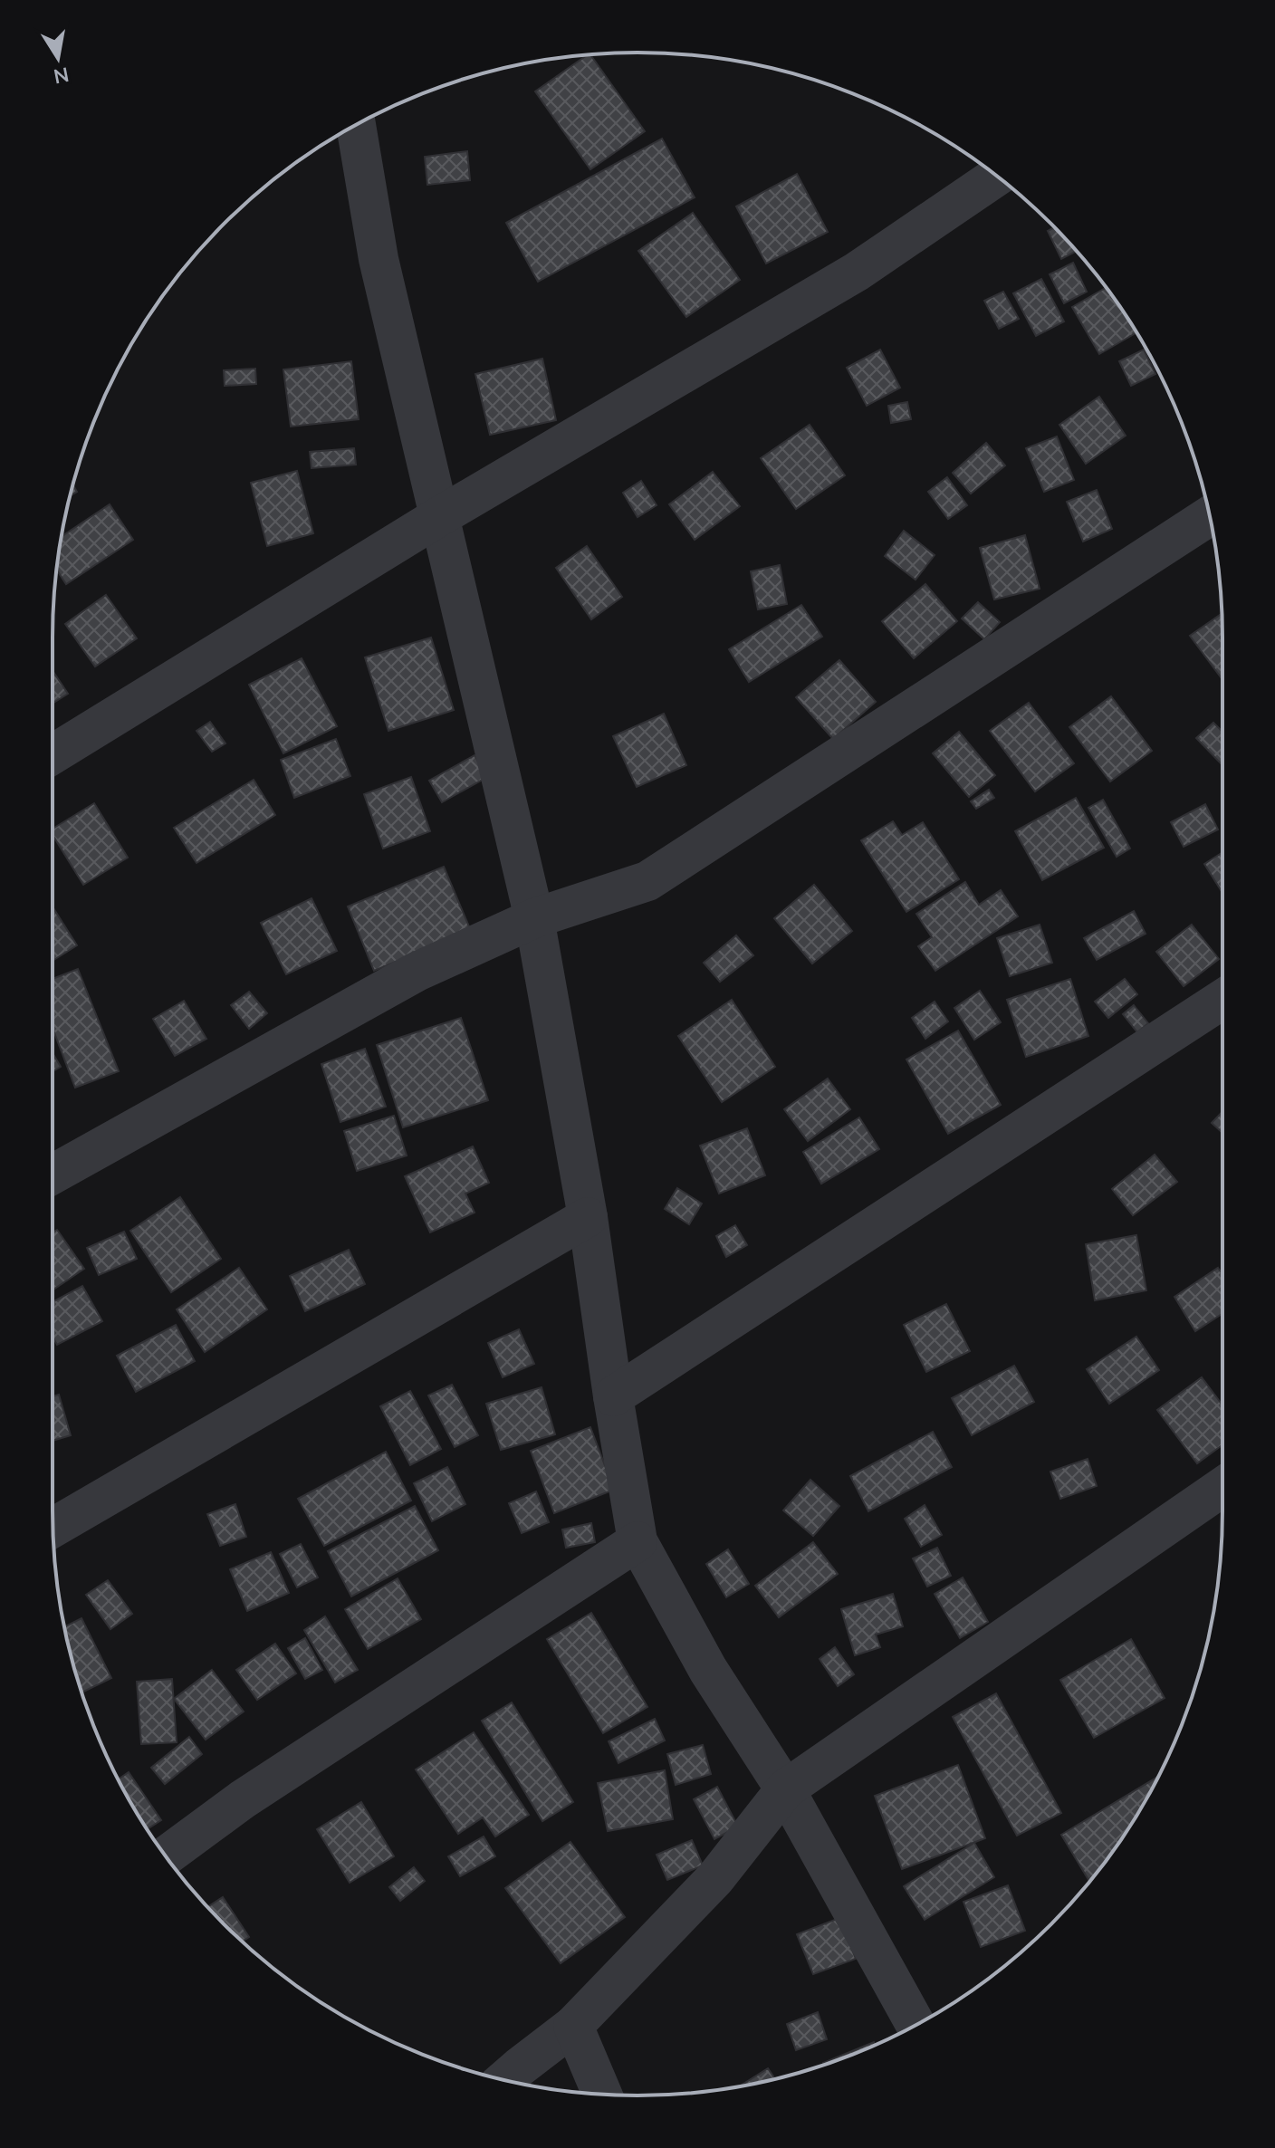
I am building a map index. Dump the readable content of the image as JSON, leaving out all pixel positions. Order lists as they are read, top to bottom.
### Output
{
  "north": "bottom"
}
